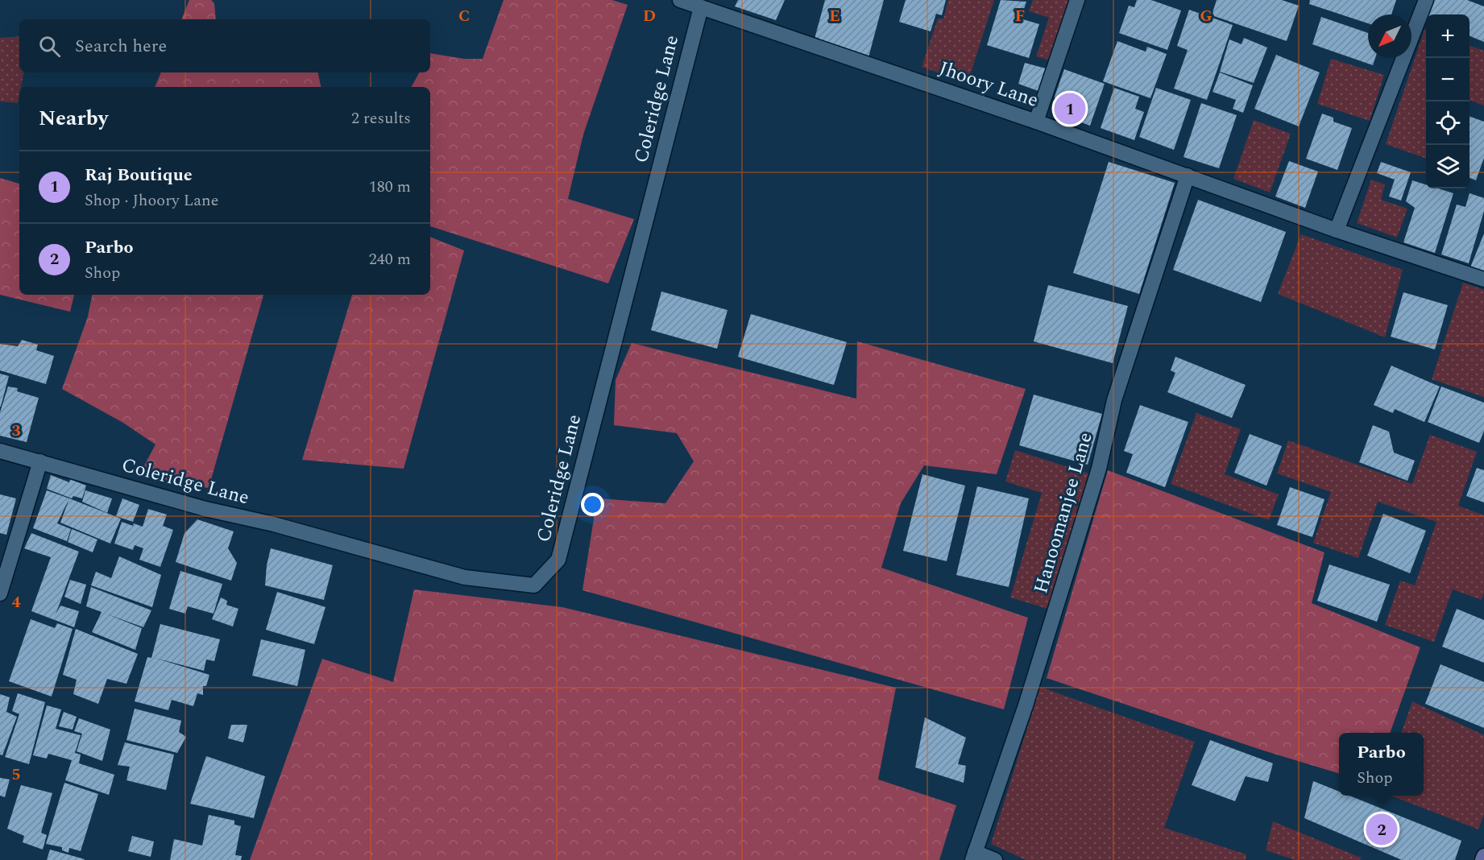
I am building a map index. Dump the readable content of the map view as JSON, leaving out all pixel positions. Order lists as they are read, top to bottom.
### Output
{
  "streets": {
    "street": ["Jhoory Lane", "Coleridge Lane", "Hanoomanjee Lane"]
  },
  "crossings": [
    ["Jhoory Lane", "Coleridge Lane"],
    ["Jhoory Lane", "Hanoomanjee Lane"]
  ],
  "north": "bottom left",
  "page": {
    "map_buttons": ["+", "−"],
    "search": "Search here",
    "heading": ["Nearby", "2 results"],
    "pins": ["1", "2"],
    "list": [
      {
        "mark": "1",
        "name": "Raj Boutique",
        "note": "Shop · Jhoory Lane",
        "value": "180 m"
      },
      {
        "mark": "2",
        "name": "Parbo",
        "note": "Shop",
        "value": "240 m"
      }
    ],
    "popup": ["Parbo", "Shop"]
  },
  "grid": {
    "columns": [
      "C",
      "D",
      "E",
      "F",
      "G"
    ],
    "rows": ["3", "4", "5"]
  }
}
